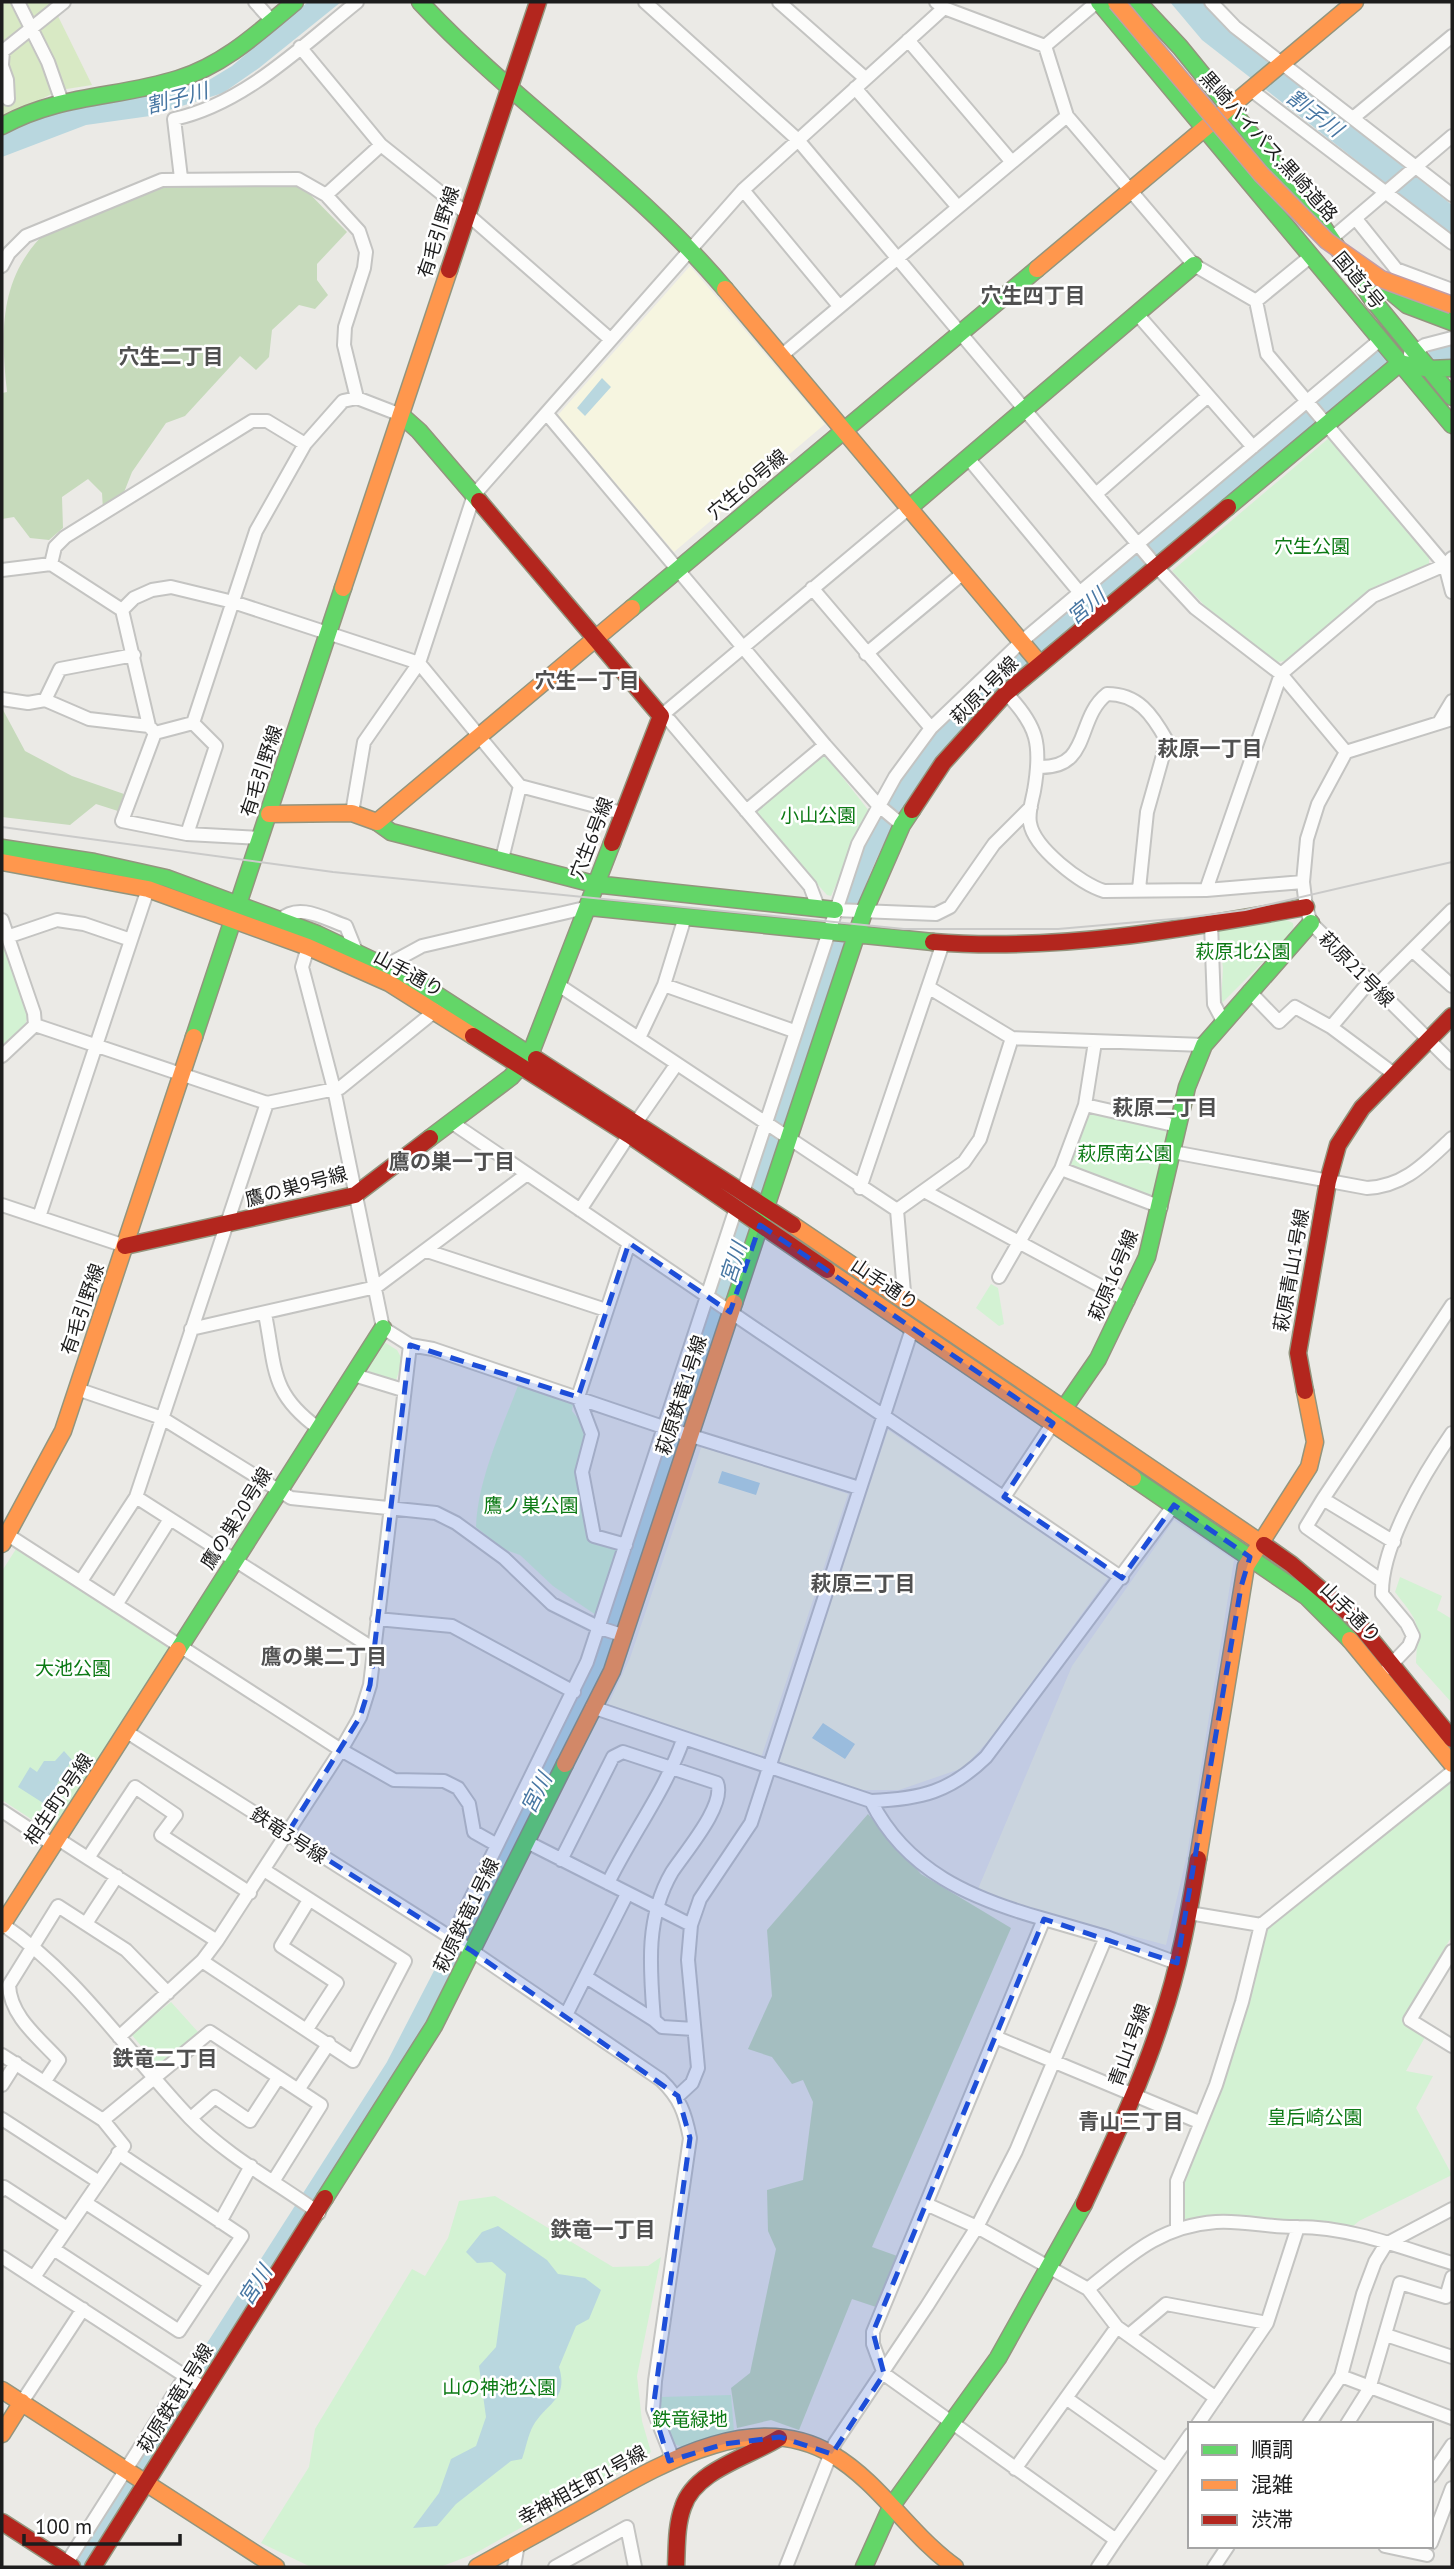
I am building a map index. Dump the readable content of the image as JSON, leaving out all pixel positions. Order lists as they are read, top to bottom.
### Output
{
  "streets": {
    "main road": [
      "黒崎バイパス;黒崎道路",
      "有毛引野線",
      "国道3号",
      "穴生60号線",
      "萩原1号線",
      "穴生6号線",
      "山手通り",
      "鷹の巣9号線",
      "萩原青山1号線",
      "萩原16号線",
      "萩原鉄竜1号線",
      "鷹の巣20号線",
      "相生町9号線",
      "青山1号線",
      "幸神相生町1号線"
    ],
    "street": ["萩原21号線", "鉄竜3号線"]
  },
  "crossings": [
    ["有毛引野線", "山手通り"],
    ["有毛引野線", "鷹の巣9号線"],
    ["国道3号", "穴生60号線"],
    ["国道3号", "萩原1号線"],
    ["萩原1号線", "山手通り"],
    ["萩原1号線", "萩原鉄竜1号線"],
    ["穴生6号線", "山手通り"],
    ["穴生6号線", "鷹の巣9号線"],
    ["萩原21号線", "萩原青山1号線"],
    ["萩原21号線", "萩原16号線"],
    ["山手通り", "鷹の巣9号線"],
    ["山手通り", "萩原青山1号線"],
    ["山手通り", "萩原16号線"],
    ["山手通り", "萩原鉄竜1号線"],
    ["山手通り", "青山1号線"],
    ["萩原青山1号線", "青山1号線"],
    ["萩原鉄竜1号線", "鉄竜3号線"],
    ["鷹の巣20号線", "相生町9号線"],
    ["鷹の巣20号線", "鉄竜3号線"],
    ["相生町9号線", "鉄竜3号線"],
    ["青山1号線", "幸神相生町1号線"]
  ],
  "districts": [
    "穴生四丁目",
    "穴生二丁目",
    "穴生一丁目",
    "萩原一丁目",
    "萩原二丁目",
    "鷹の巣一丁目",
    "萩原三丁目",
    "鷹の巣二丁目",
    "鉄竜二丁目",
    "青山三丁目",
    "鉄竜一丁目"
  ],
  "water": ["割子川", "宮川"],
  "parks": [
    "穴生公園",
    "小山公園",
    "萩原北公園",
    "萩原南公園",
    "鷹ノ巣公園",
    "大池公園",
    "皇后崎公園",
    "山の神池公園",
    "鉄竜緑地"
  ],
  "legend": ["順調", "混雑", "渋滞"],
  "scale_bar": "100 m"
}
